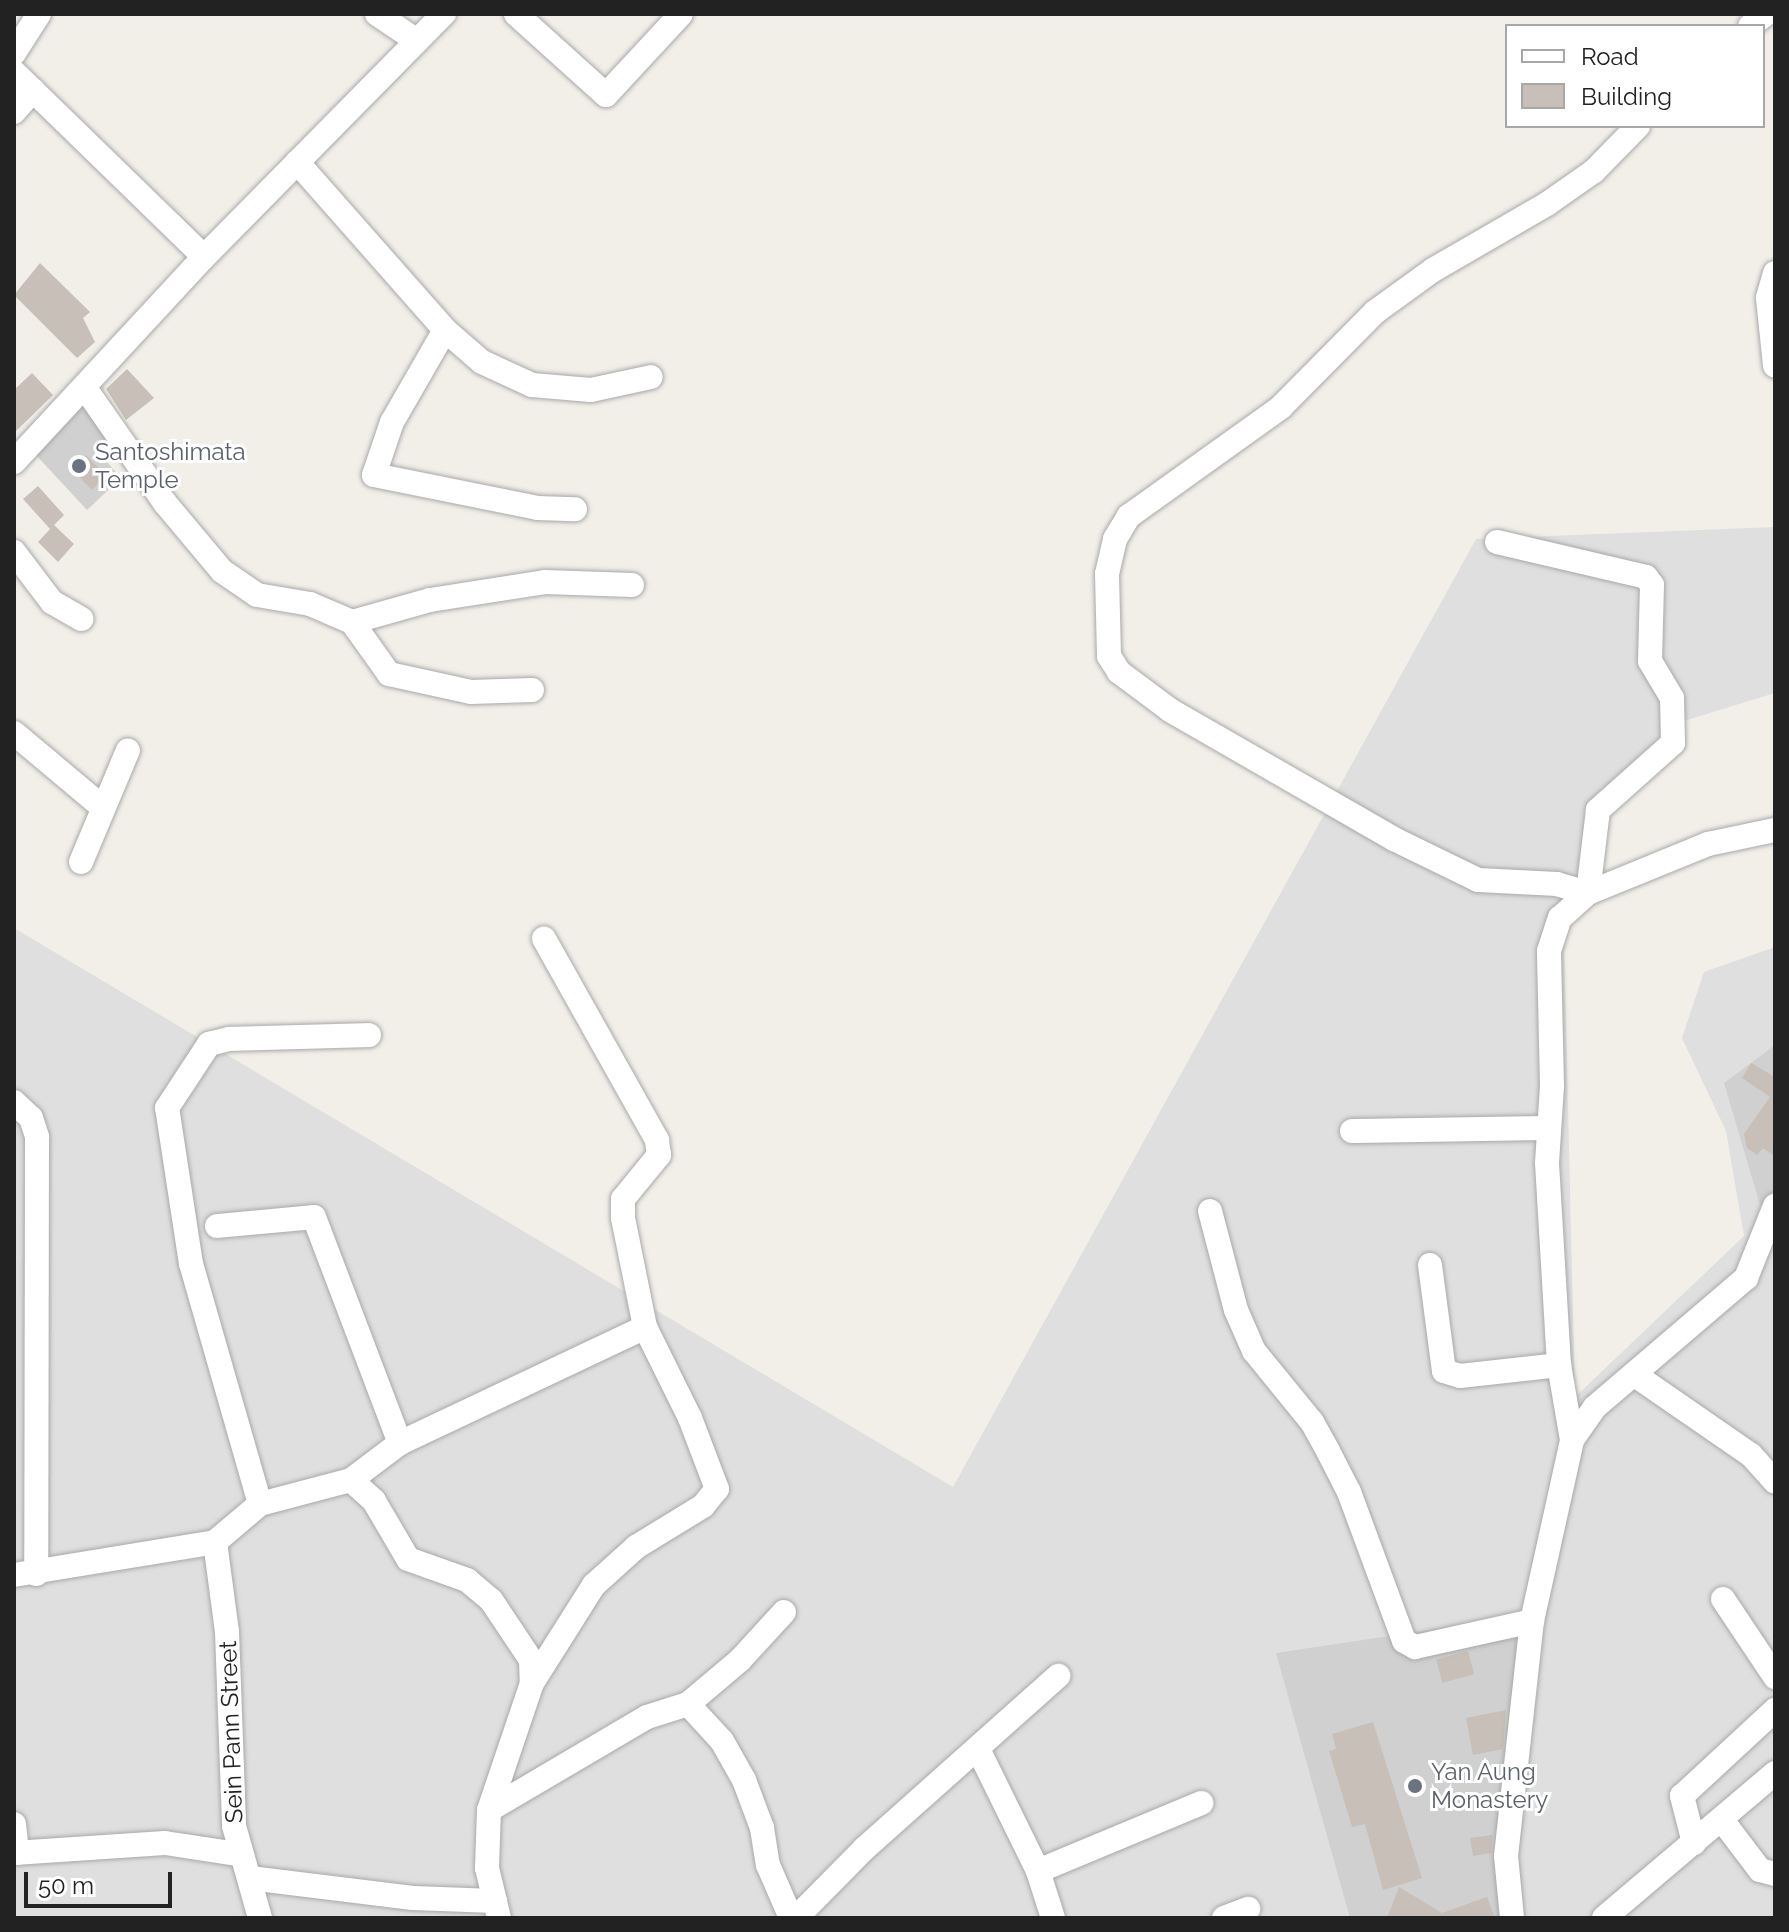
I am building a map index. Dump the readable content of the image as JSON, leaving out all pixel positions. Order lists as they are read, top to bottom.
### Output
{
  "streets": {
    "street": ["Sein Pann Street"]
  },
  "places": ["Santoshimata Temple", "Yan Aung Monastery"],
  "legend": ["Road", "Building"],
  "scale_bar": "50 m"
}
